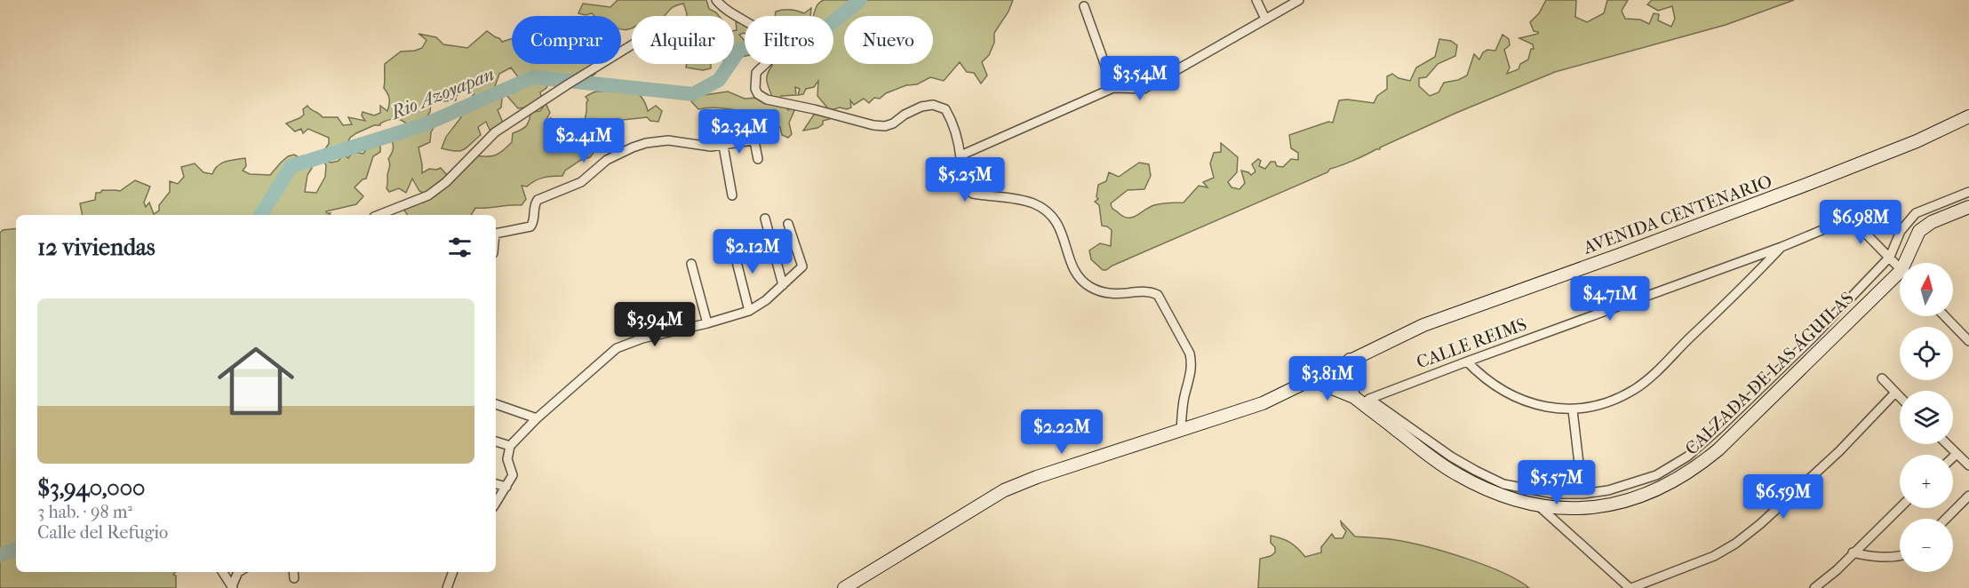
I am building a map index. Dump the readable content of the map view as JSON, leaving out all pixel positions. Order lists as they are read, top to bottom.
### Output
{
  "streets": {
    "main road": ["AVENIDA CENTENARIO", "CALZADA DE LAS ÁGUILAS"],
    "street": ["CALLE REIMS"]
  },
  "crossings": [
    ["AVENIDA CENTENARIO", "CALZADA DE LAS ÁGUILAS"],
    ["CALLE REIMS", "CALZADA DE LAS ÁGUILAS"]
  ],
  "water": ["Rio Azoyapan"],
  "north": "top",
  "page": {
    "chip": [
      "Comprar",
      "Alquilar",
      "Filtros",
      "Nuevo"
    ],
    "price": [
      "$3.54M",
      "$2.34M",
      "$2.41M",
      "$5.25M",
      "$6.98M",
      "$2.12M",
      "$4.71M",
      "$3.94M",
      "$3.81M",
      "$2.22M",
      "$5.57M",
      "$6.59M"
    ],
    "heading": "12 viviendas",
    "map_buttons": ["+", "−"],
    "list": [
      {
        "name": "$3,940,000",
        "note": "3 hab. · 98 m² · Calle del Refugio"
      }
    ]
  }
}
